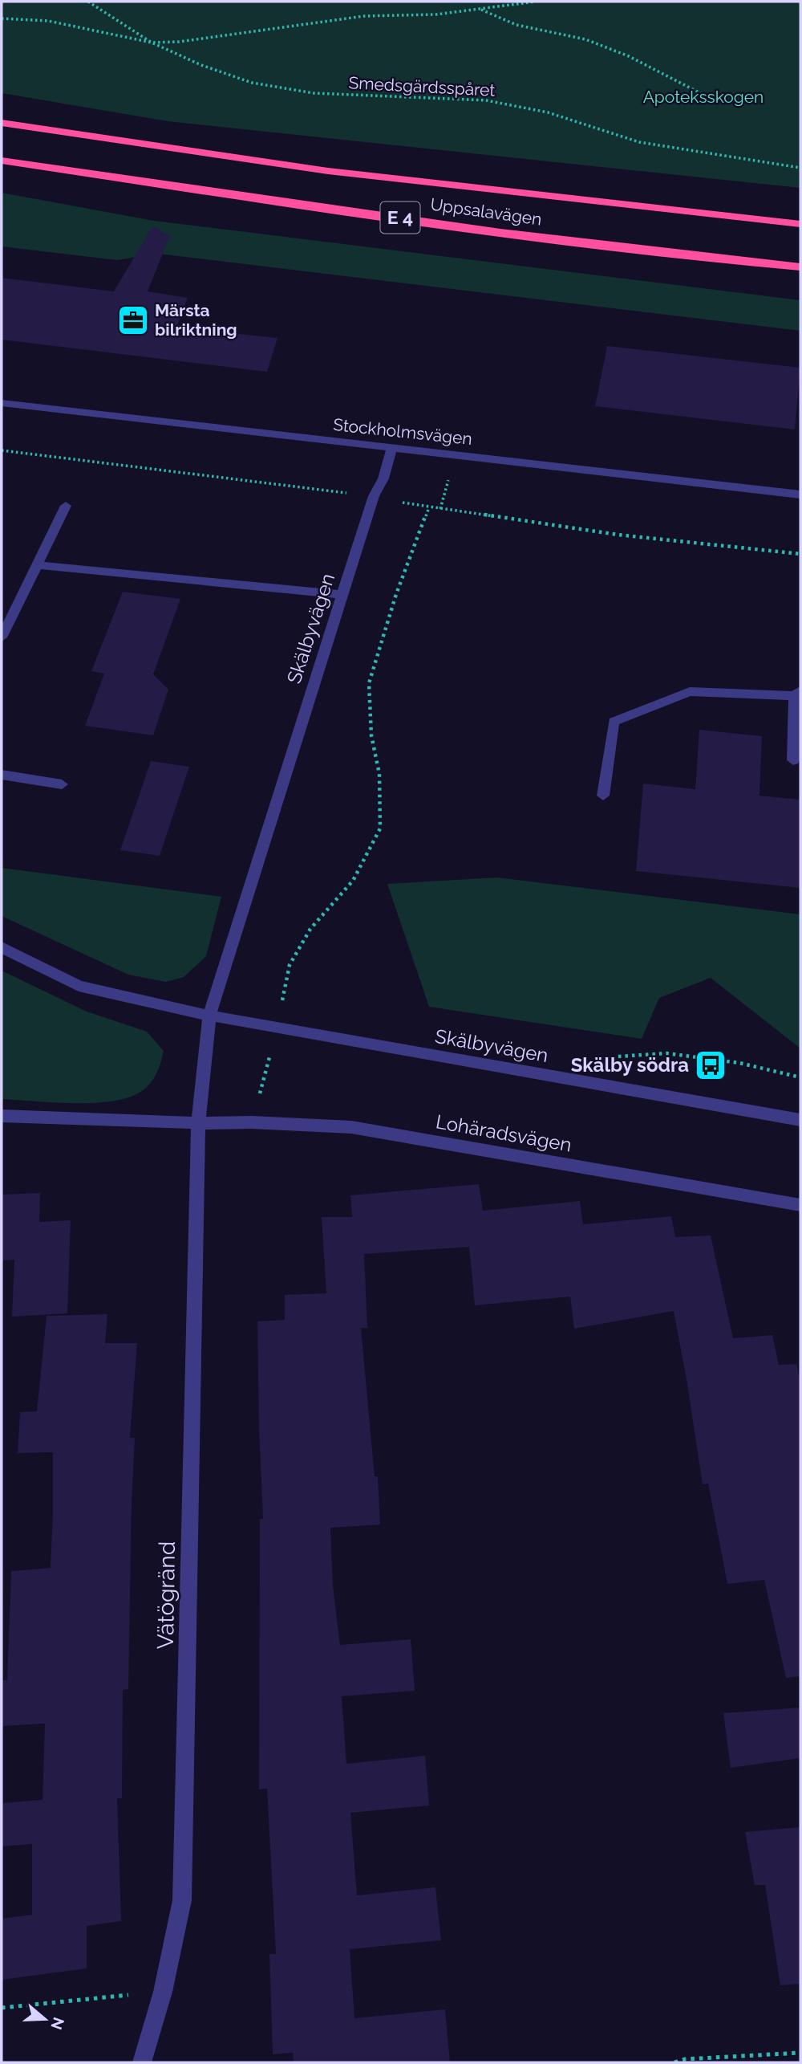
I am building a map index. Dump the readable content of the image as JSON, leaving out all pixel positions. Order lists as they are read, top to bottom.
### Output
{
  "streets": {
    "highway": ["Uppsalavägen", "E 4"],
    "street": [
      "Stockholmsvägen",
      "Skälbyvägen",
      "Lohäradsvägen",
      "Vätögränd"
    ],
    "path": ["Smedsgärdsspåret"]
  },
  "crossings": [
    ["Stockholmsvägen", "Skälbyvägen"],
    ["Lohäradsvägen", "Vätögränd"]
  ],
  "parks": ["Apoteksskogen"],
  "places": {
    "office": ["Märsta bilriktning"],
    "bus stop": ["Skälby södra"]
  },
  "north": "right"
}
